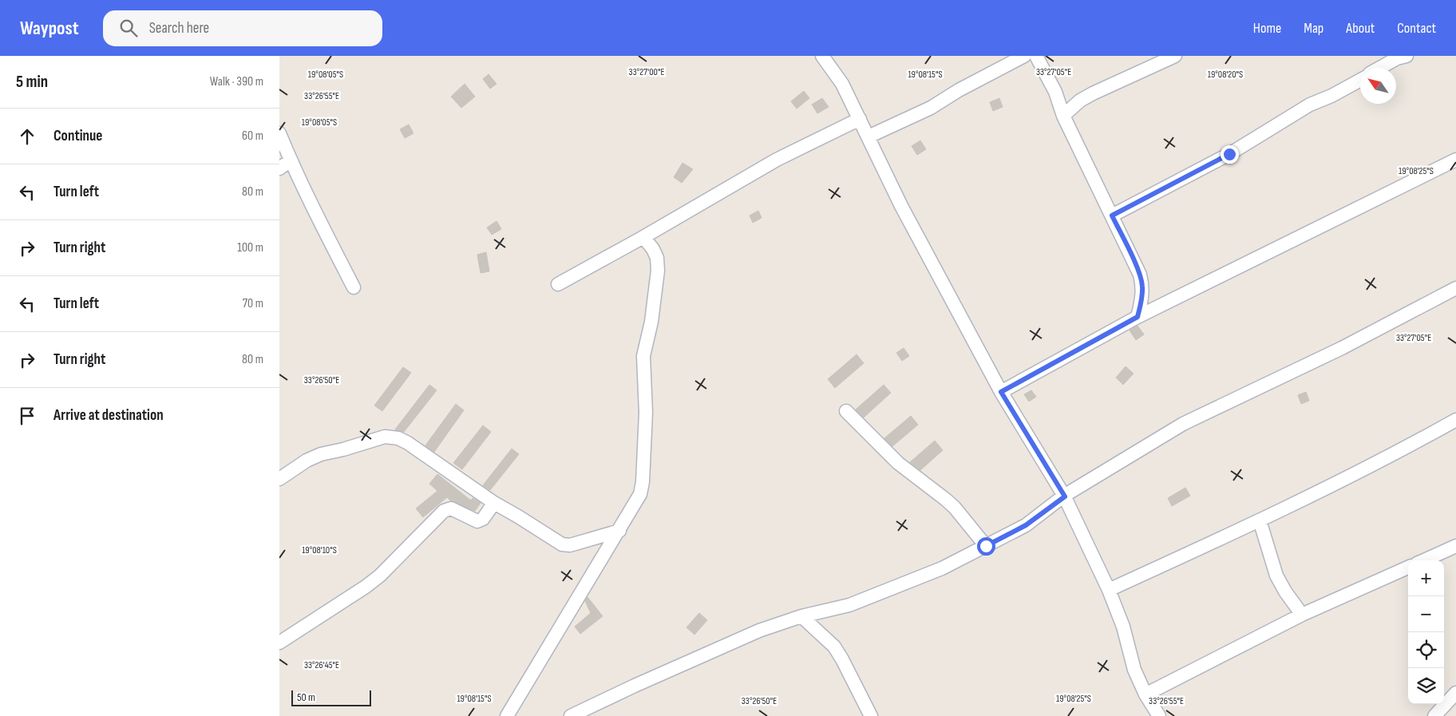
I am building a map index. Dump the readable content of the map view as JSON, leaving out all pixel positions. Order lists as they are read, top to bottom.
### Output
{
  "scale_bar": "50 m",
  "north": "top left",
  "page": {
    "header": "Waypost",
    "search": "Search here",
    "nav": [
      "Home",
      "Map",
      "About",
      "Contact"
    ],
    "heading": ["5 min", "Walk · 390 m"],
    "list": [
      ["Continue", "60 m"],
      ["Turn left", "80 m"],
      ["Turn right", "100 m"],
      ["Turn left", "70 m"],
      ["Turn right", "80 m"],
      "Arrive at destination"
    ],
    "map_buttons": ["+", "−"],
    "scale": "50 m"
  },
  "coordinates": [
    "33°27'00\"E",
    "33°27'05\"E",
    "19°08'05\"S",
    "19°08'15\"S",
    "19°08'20\"S",
    "33°26'55\"E",
    "19°08'25\"S",
    "33°26'50\"E",
    "19°08'10\"S",
    "33°26'45\"E"
  ]
}
